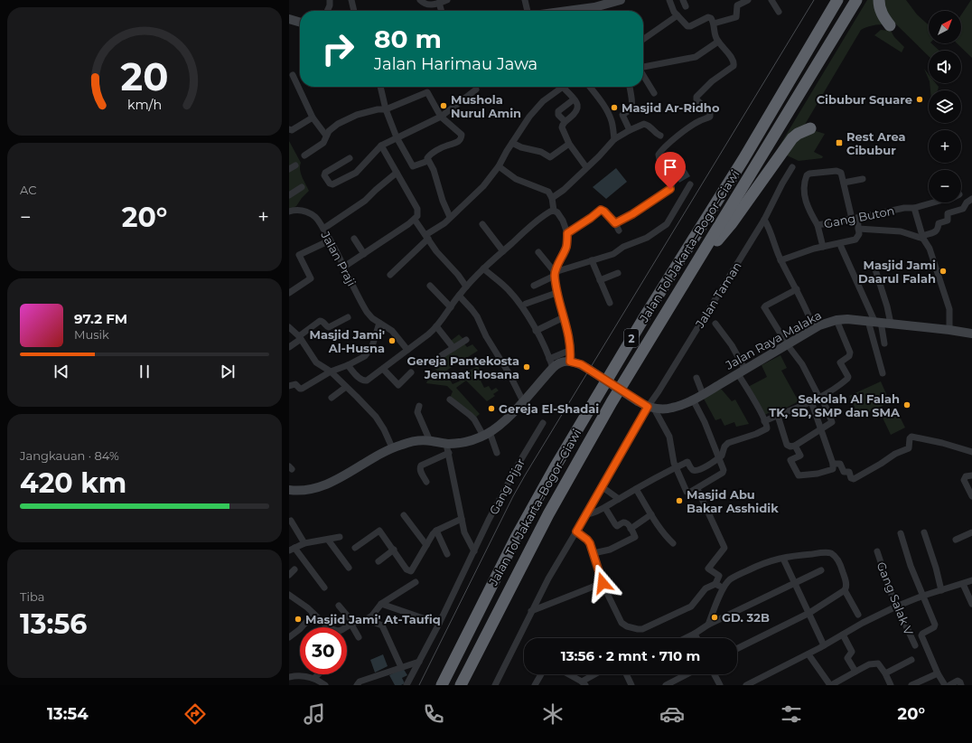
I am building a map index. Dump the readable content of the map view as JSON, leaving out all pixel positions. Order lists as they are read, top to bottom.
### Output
{
  "streets": {
    "highway": ["Jalan Tol Jakarta–Bogor–Ciawi", "2"],
    "street": [
      "Gang Buton",
      "Jalan Praji",
      "Jalan Taman",
      "Jalan Raya Malaka",
      "Gang Pijar",
      "Gang Salak V"
    ]
  },
  "crossings": [
    ["Jalan Taman", "Jalan Raya Malaka"]
  ],
  "places": {
    "other": [
      "Cibubur Square",
      "Mushola Nurul Amin",
      "Masjid Ar-Ridho",
      "Masjid Jami Daarul Falah",
      "Masjid Jami' Al-Husna",
      "Gereja Pantekosta Jemaat Hosana",
      "Sekolah Al Falah TK, SD, SMP dan SMA",
      "Gereja El-Shadai",
      "Masjid Abu Bakar Asshidik",
      "GD. 32B",
      "Masjid Jami' At-Taufiq"
    ],
    "transit": ["Rest Area Cibubur"]
  },
  "north": "top right",
  "page": {
    "map_buttons": ["+", "−"],
    "turn": ["80 m", "Jalan Harimau Jawa"],
    "tile": [
      "AC",
      ["Jangkauan · 84%", "420 km"],
      ["Tiba", "13:56"]
    ],
    "heat": ["−", "20°", "+"],
    "song": ["97.2 FM", "Musik"],
    "limit": "30",
    "trip": "13:56 · 2 mnt · 710 m",
    "tabs": ["13:54", "20°"],
    "gauge": ["20", "km/h"]
  }
}
